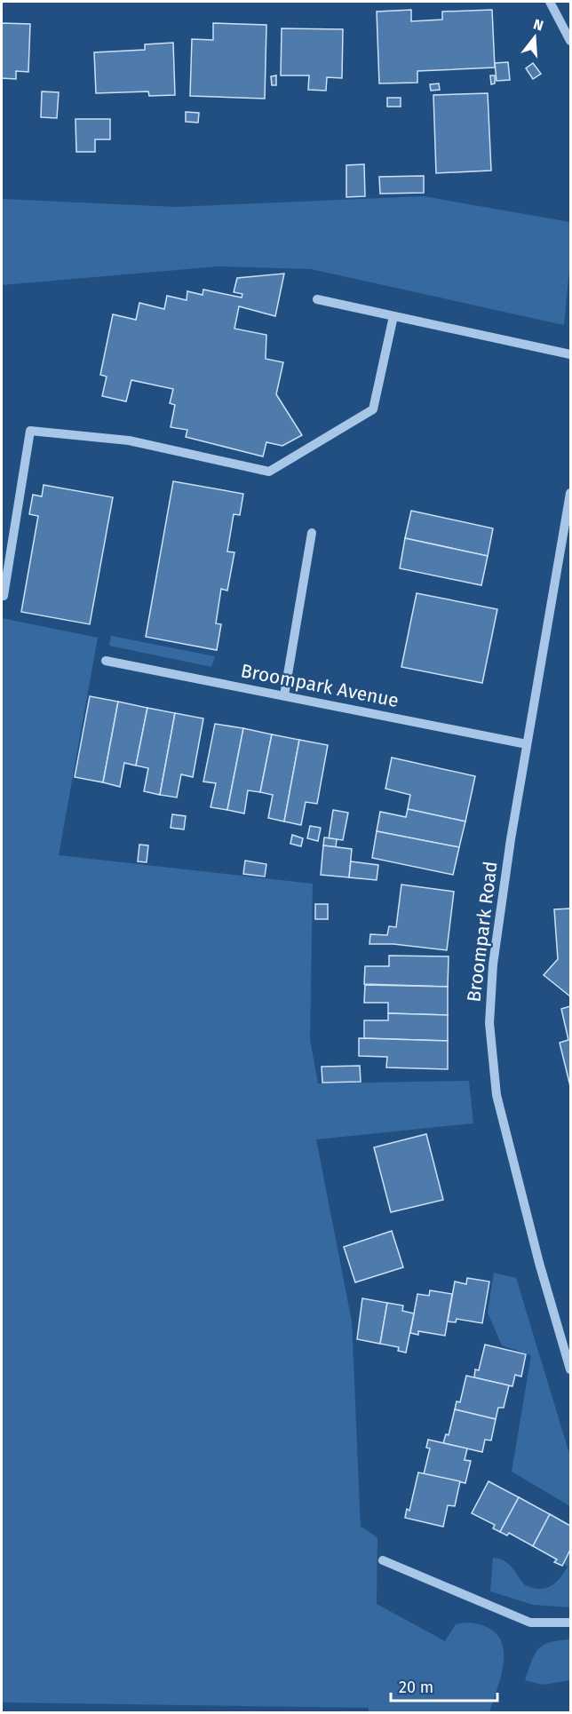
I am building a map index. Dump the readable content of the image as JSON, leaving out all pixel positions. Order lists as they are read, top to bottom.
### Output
{
  "streets": {
    "street": ["Broompark Avenue", "Broompark Road"]
  },
  "crossings": [
    ["Broompark Avenue", "Broompark Road"]
  ],
  "scale_bar": "20 m",
  "north": "top"
}
